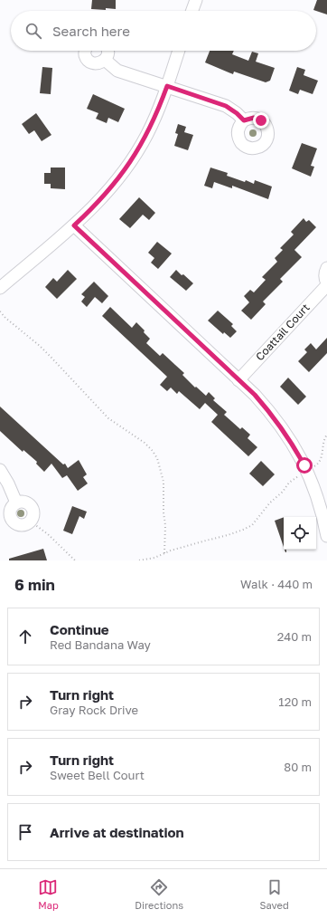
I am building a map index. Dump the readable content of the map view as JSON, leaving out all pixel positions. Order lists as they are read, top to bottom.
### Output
{
  "streets": {
    "street": ["Coattail Court"]
  },
  "page": {
    "search": "Search here",
    "heading": ["6 min", "Walk · 440 m"],
    "list": [
      ["Continue", "Red Bandana Way", "240 m"],
      ["Turn right", "Gray Rock Drive", "120 m"],
      ["Turn right", "Sweet Bell Court", "80 m"],
      "Arrive at destination"
    ],
    "nav": ["Map", "Directions", "Saved"]
  }
}
